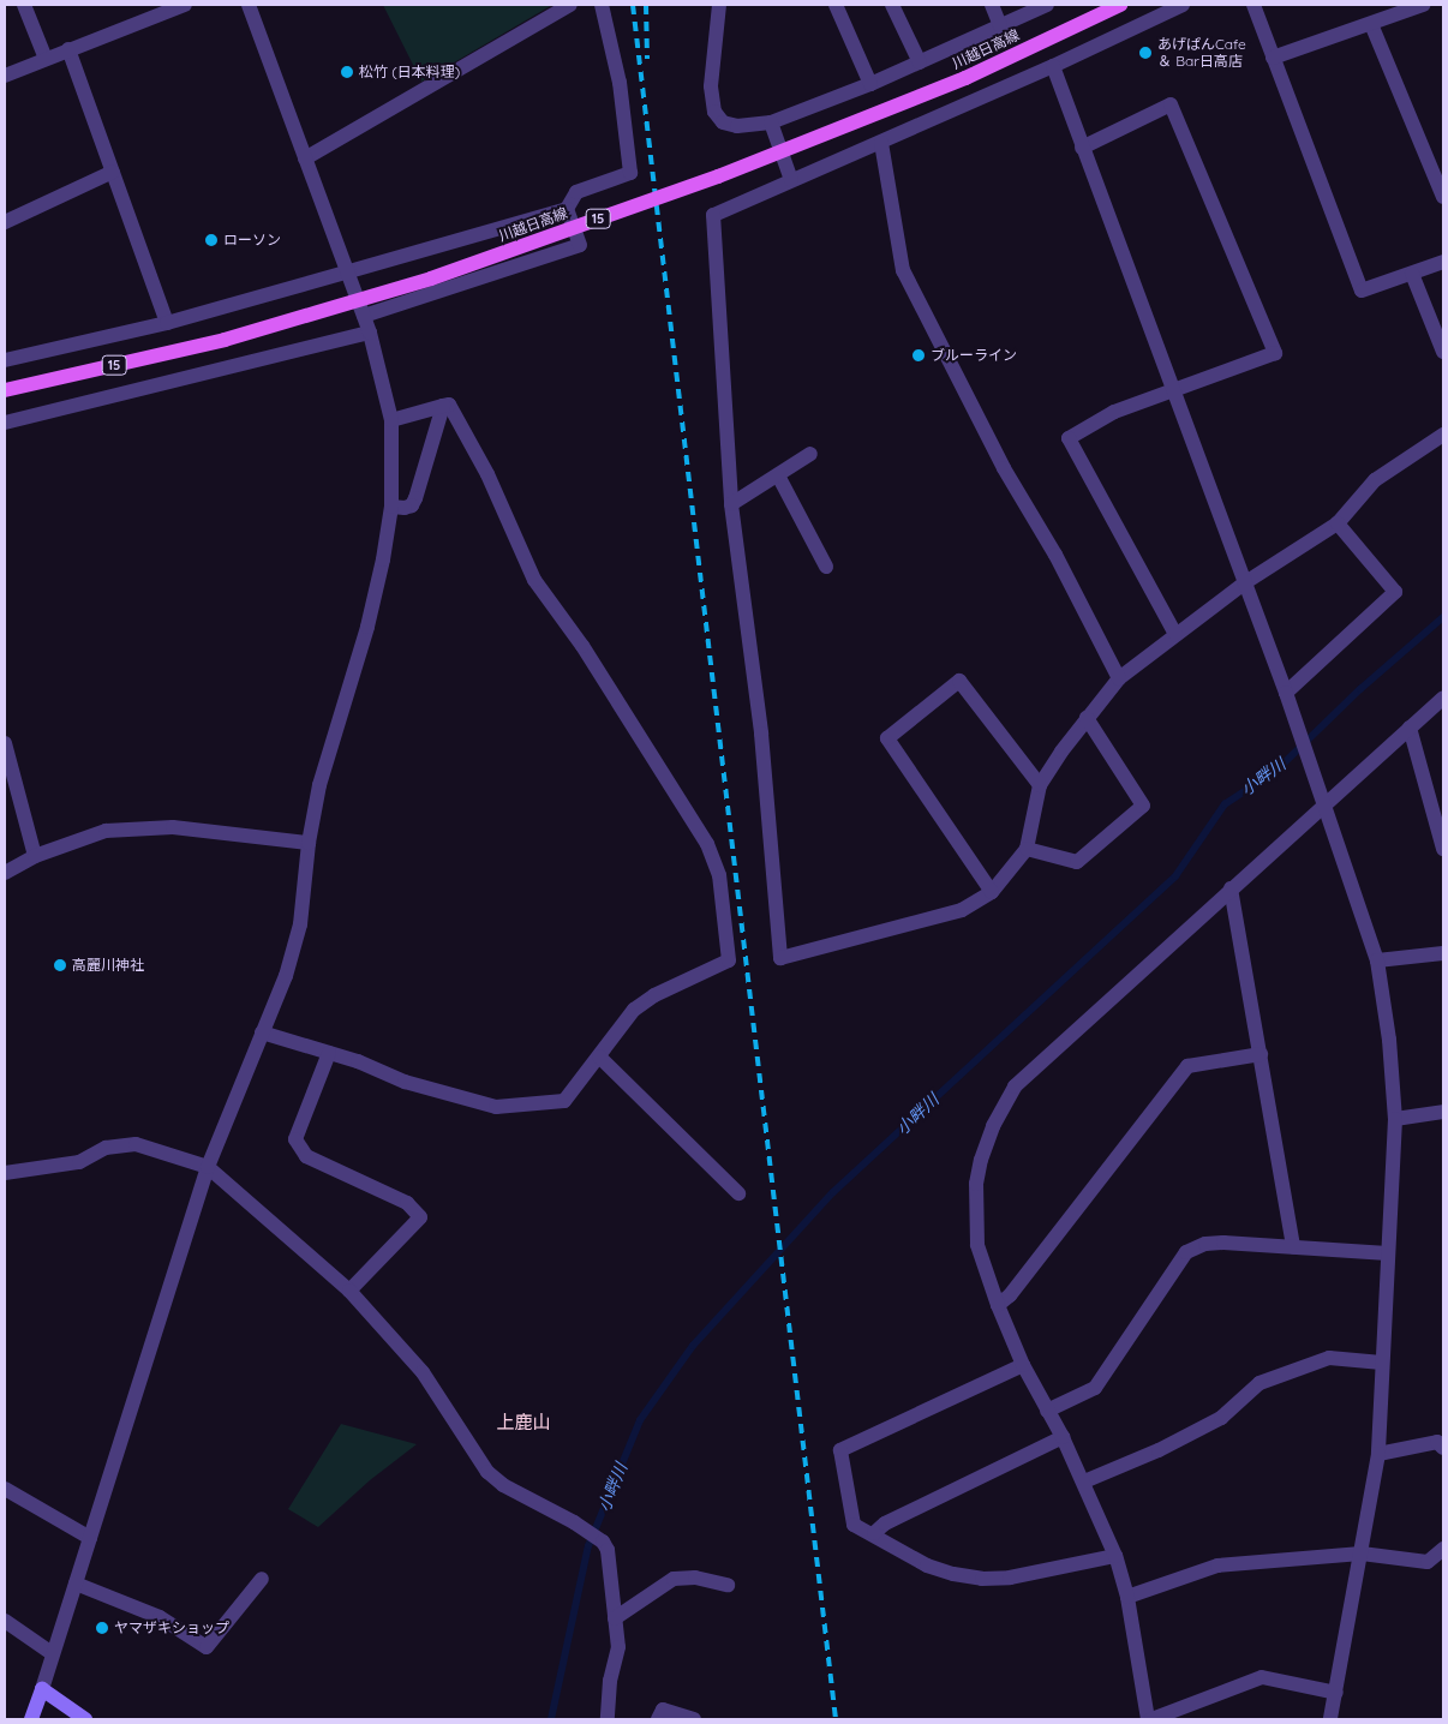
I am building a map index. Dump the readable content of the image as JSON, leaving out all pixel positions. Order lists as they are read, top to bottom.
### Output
{
  "streets": {
    "main road": ["川越日高線", "15"]
  },
  "districts": ["上鹿山"],
  "water": ["小畔川"],
  "places": [
    "あげぱんCafe ＆ Bar日高店",
    "松竹 (日本料理)",
    "ローソン",
    "ブルーライン",
    "高麗川神社",
    "ヤマザキショップ"
  ]
}
